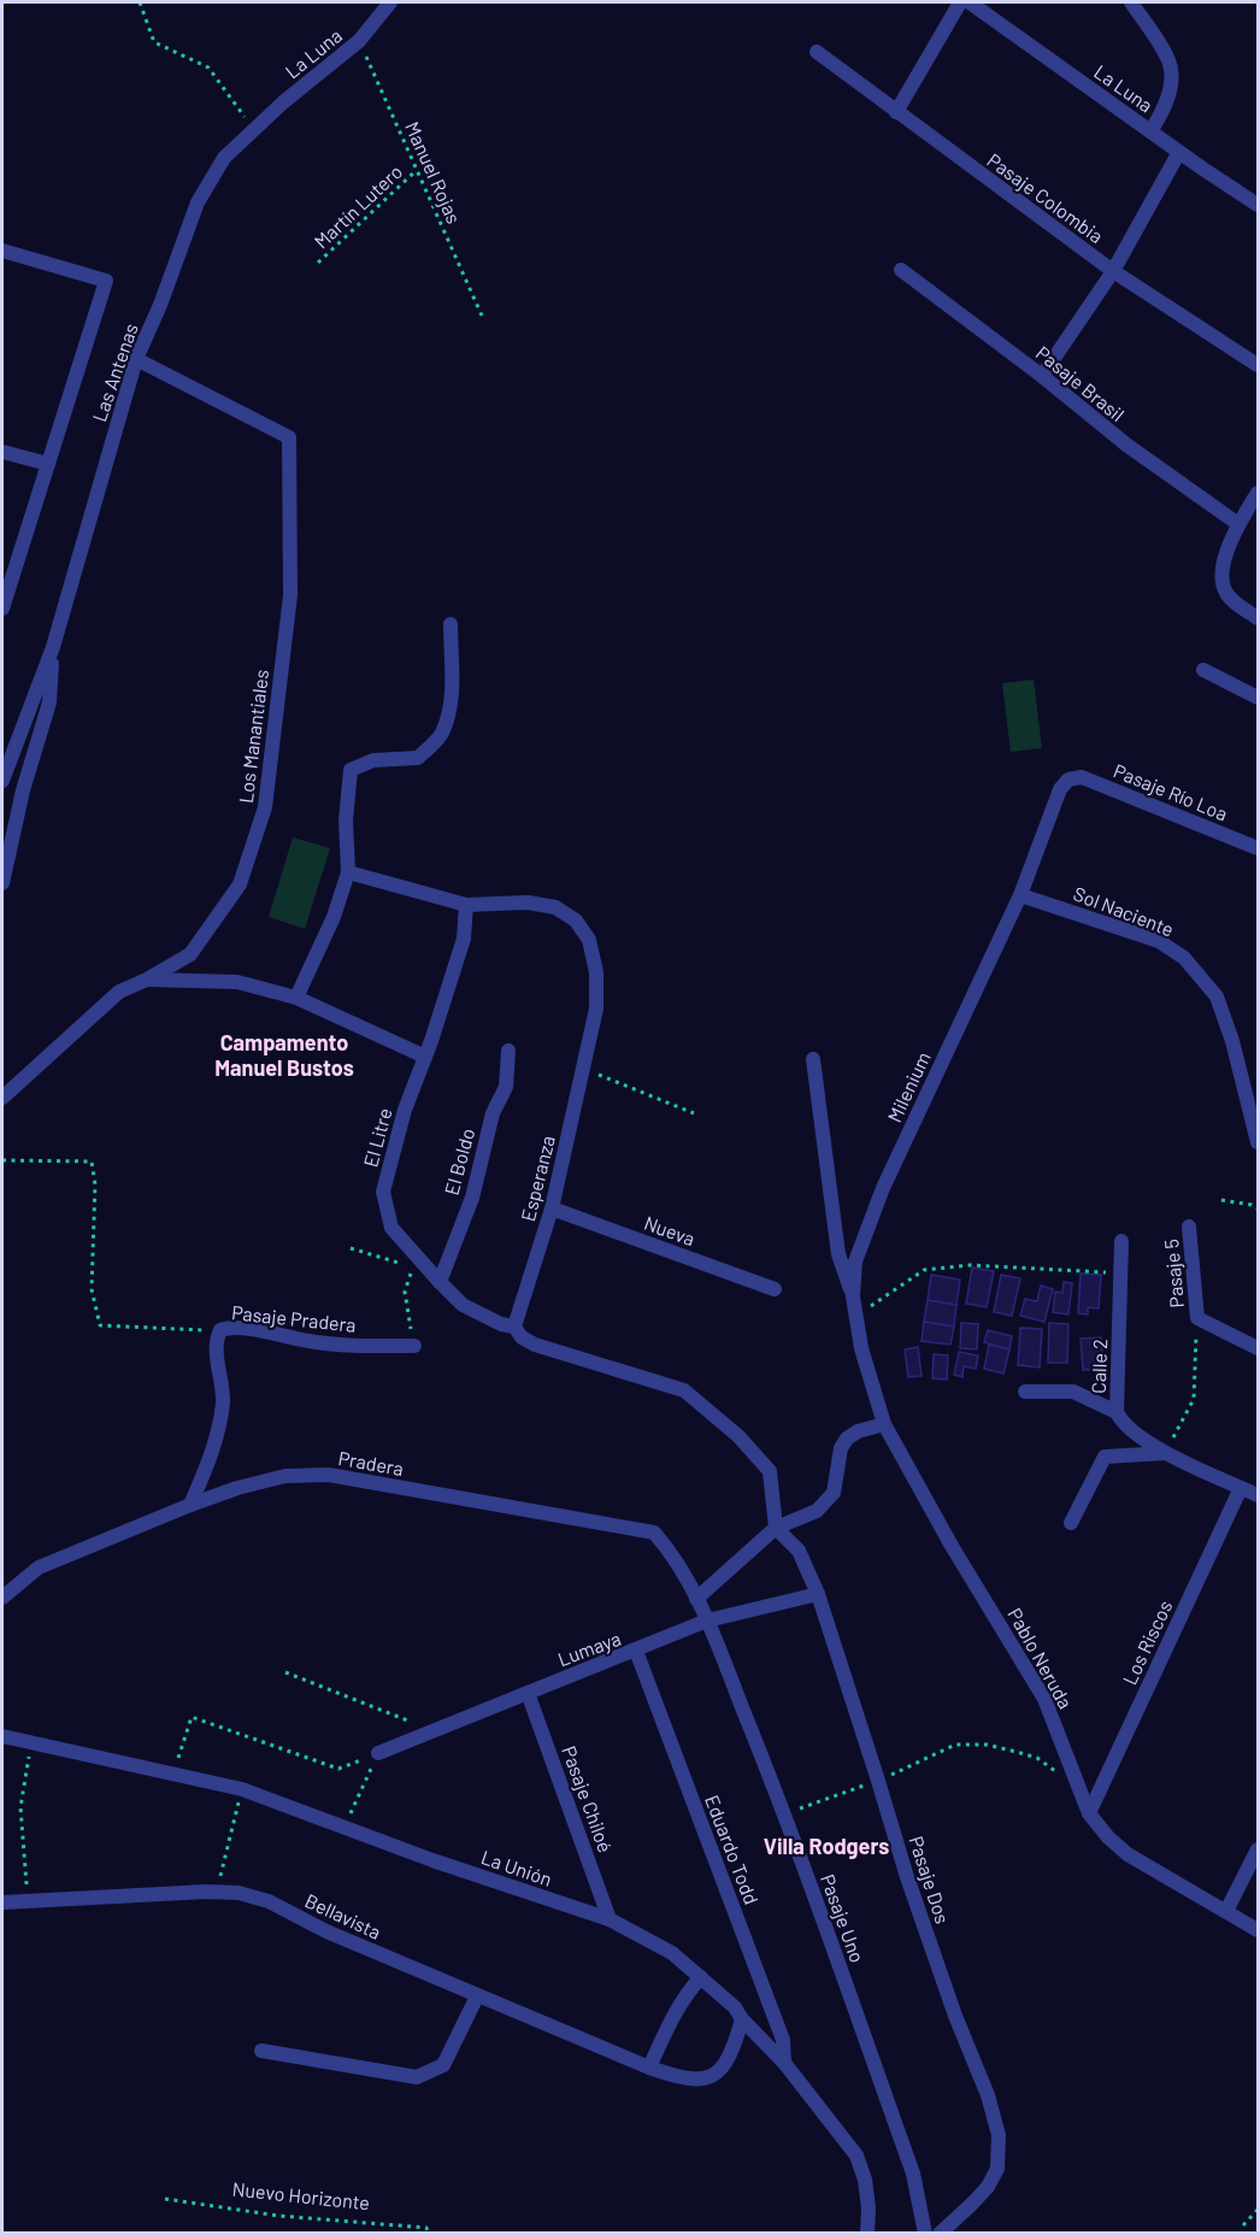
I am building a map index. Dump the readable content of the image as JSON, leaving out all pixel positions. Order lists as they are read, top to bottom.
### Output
{
  "streets": {
    "street": [
      "La Luna",
      "Pasaje Colombia",
      "Las Antenas",
      "Pasaje Brasil",
      "Los Manantiales",
      "Pasaje Río Loa",
      "Sol Naciente",
      "Milenium",
      "El Litre",
      "El Boldo",
      "Esperanza",
      "Nueva",
      "Pasaje 5",
      "Pasaje Pradera",
      "Calle 2",
      "Pradera",
      "Los Riscos",
      "Lumaya",
      "Pablo Neruda",
      "Pasaje Chiloé",
      "Eduardo Todd",
      "La Unión",
      "Pasaje Dos",
      "Bellavista",
      "Pasaje Uno"
    ],
    "path": ["Manuel Rojas", "Martín Lutero", "Nuevo Horizonte"]
  },
  "crossings": [
    ["La Luna", "Manuel Rojas"],
    ["La Luna", "Las Antenas"],
    ["Manuel Rojas", "Martín Lutero"],
    ["Las Antenas", "Los Manantiales"],
    ["Pasaje Río Loa", "Milenium"],
    ["Sol Naciente", "Milenium"],
    ["Milenium", "Pablo Neruda"],
    ["El Litre", "El Boldo"],
    ["El Litre", "Esperanza"],
    ["Esperanza", "Nueva"],
    ["Pasaje Pradera", "Pradera"],
    ["Calle 2", "Los Riscos"],
    ["Pradera", "Lumaya"],
    ["Pradera", "Pasaje Uno"],
    ["Los Riscos", "Pablo Neruda"],
    ["Lumaya", "Pasaje Chiloé"],
    ["Lumaya", "Eduardo Todd"],
    ["Lumaya", "Pasaje Dos"],
    ["Lumaya", "Pasaje Uno"],
    ["Pasaje Chiloé", "La Unión"],
    ["Eduardo Todd", "La Unión"],
    ["La Unión", "Bellavista"]
  ],
  "districts": ["Campamento Manuel Bustos", "Villa Rodgers"]
}
